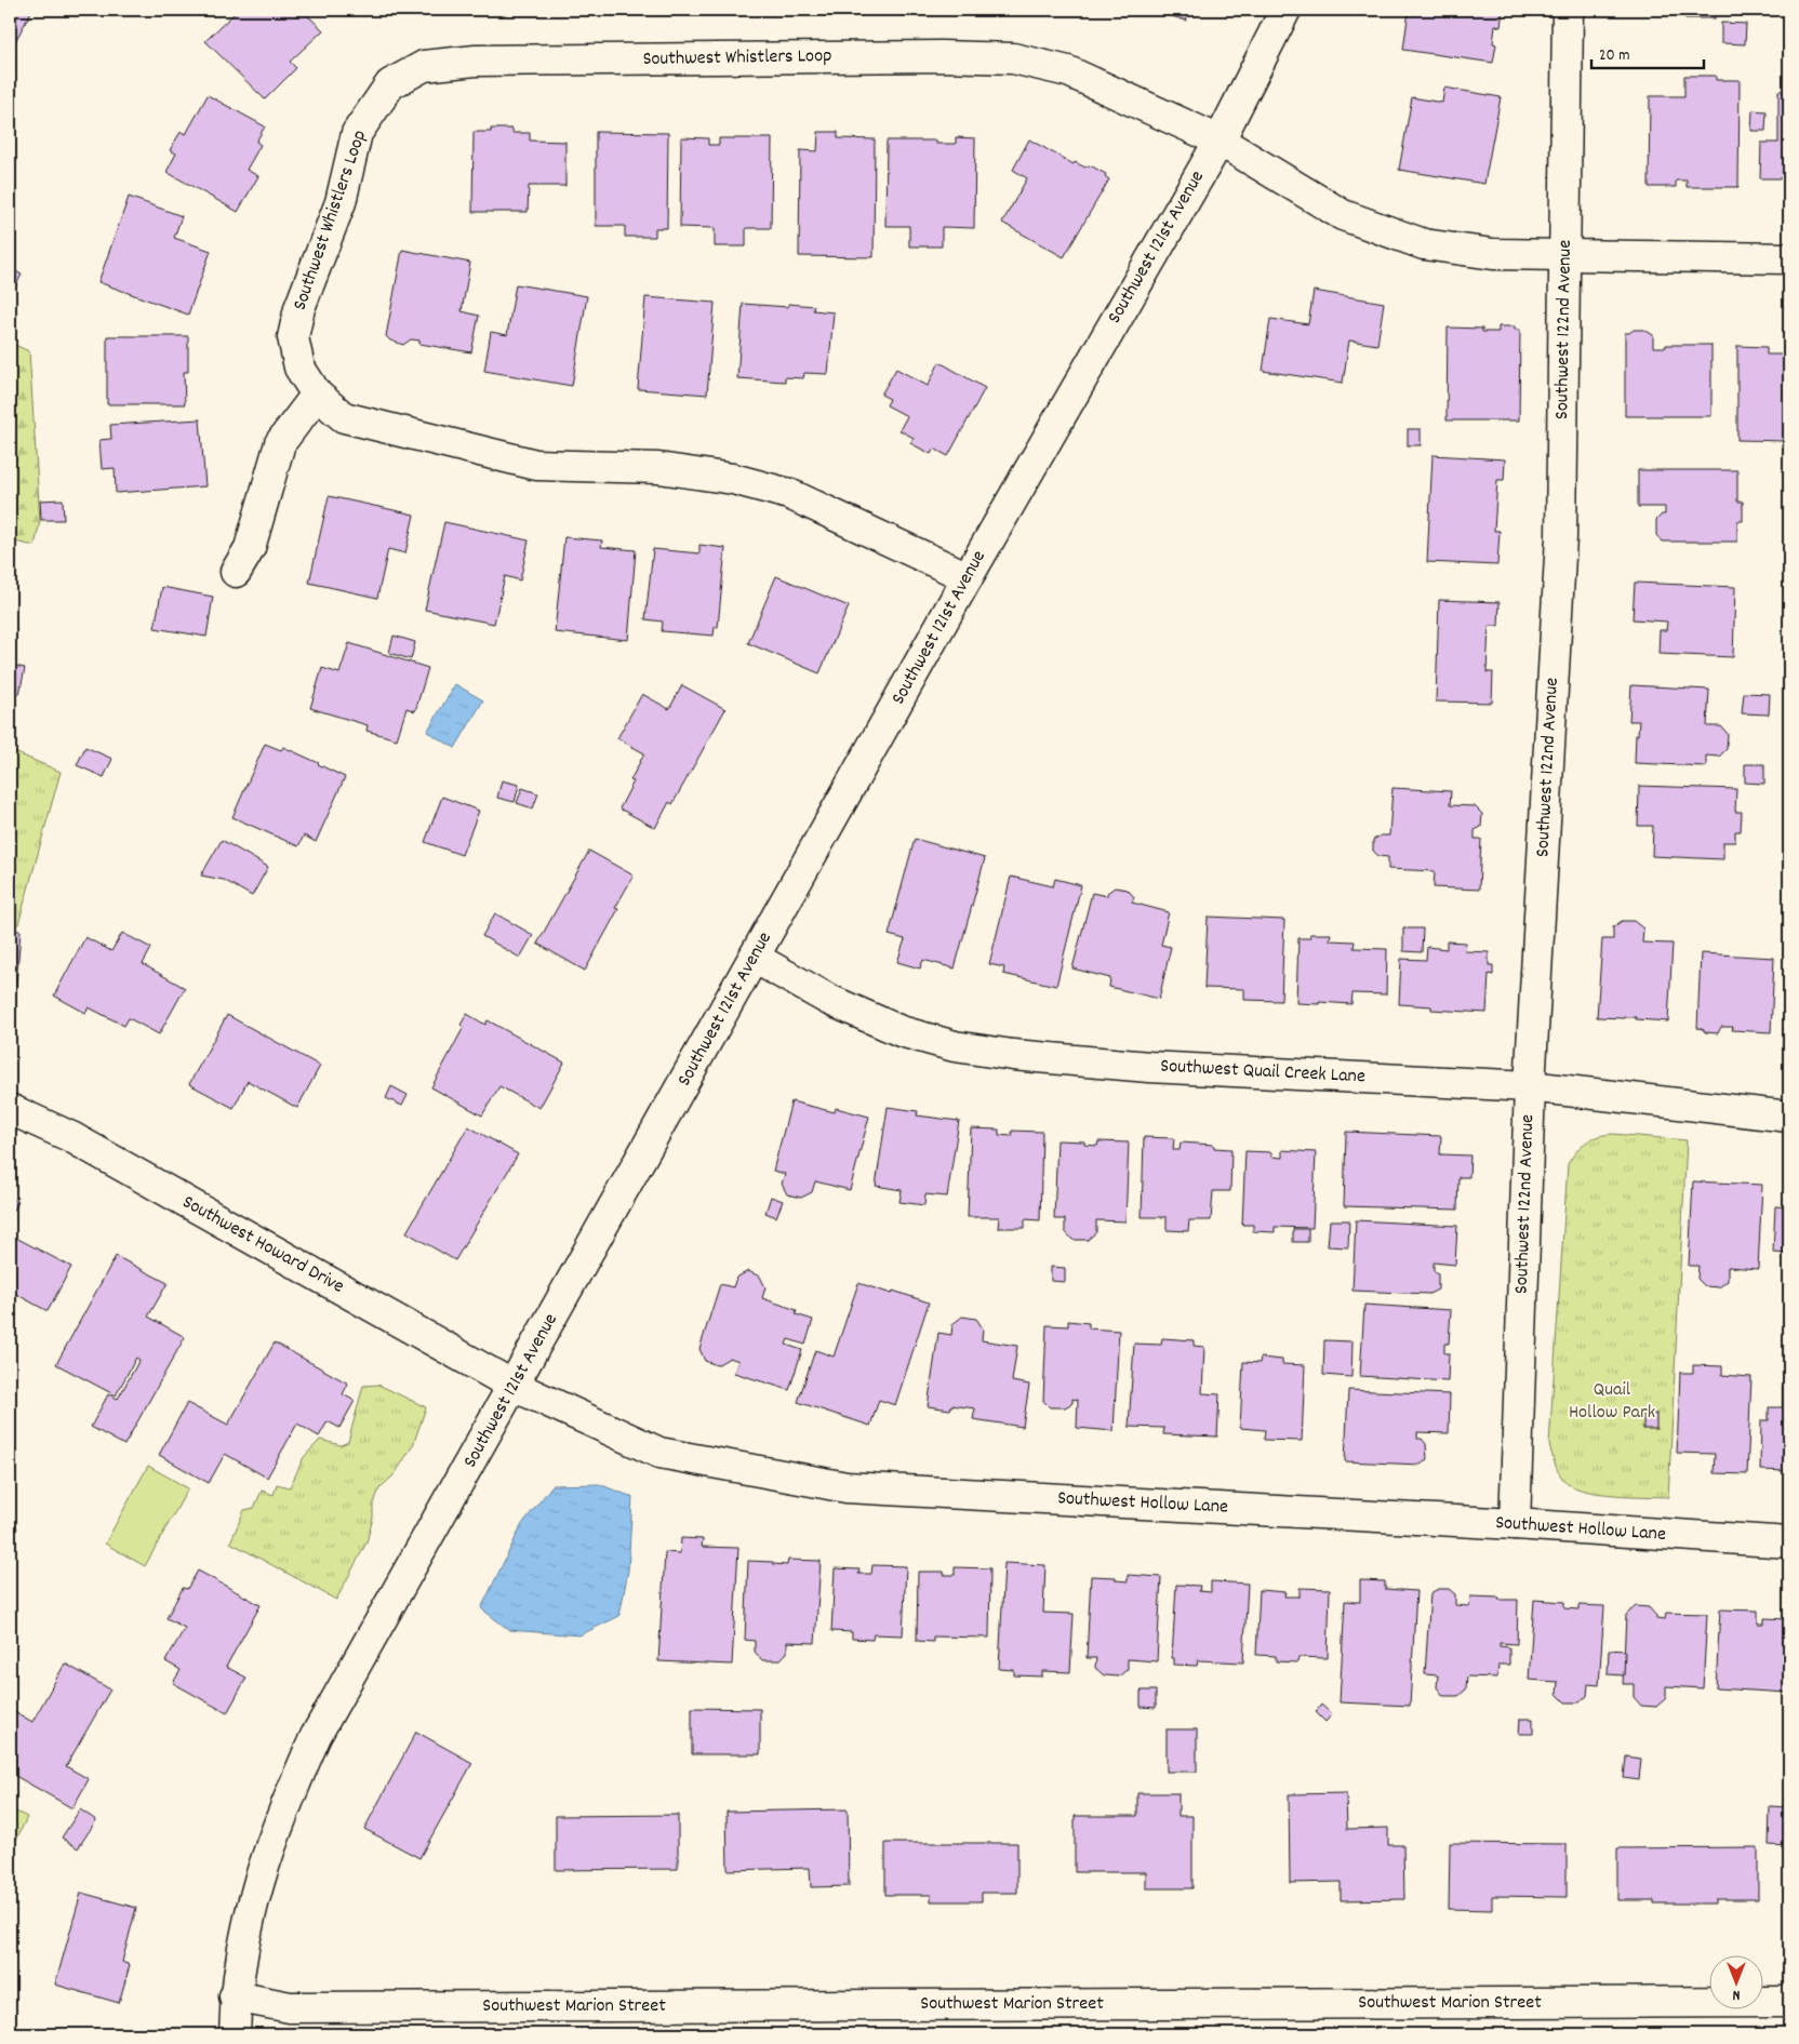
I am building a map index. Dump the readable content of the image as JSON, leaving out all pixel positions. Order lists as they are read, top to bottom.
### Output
{
  "streets": {
    "street": [
      "Southwest Whistlers Loop",
      "Southwest 121st Avenue",
      "Southwest 122nd Avenue",
      "Southwest Quail Creek Lane",
      "Southwest Howard Drive",
      "Southwest Hollow Lane",
      "Southwest Marion Street"
    ]
  },
  "crossings": [
    ["Southwest Whistlers Loop", "Southwest 121st Avenue"],
    ["Southwest Whistlers Loop", "Southwest 122nd Avenue"],
    ["Southwest 121st Avenue", "Southwest Quail Creek Lane"],
    ["Southwest 121st Avenue", "Southwest Howard Drive"],
    ["Southwest 121st Avenue", "Southwest Hollow Lane"],
    ["Southwest 121st Avenue", "Southwest Marion Street"],
    ["Southwest 122nd Avenue", "Southwest Quail Creek Lane"],
    ["Southwest 122nd Avenue", "Southwest Hollow Lane"],
    ["Southwest Howard Drive", "Southwest Hollow Lane"]
  ],
  "parks": ["Quail Hollow Park"],
  "scale_bar": "20 m",
  "north": "bottom"
}
